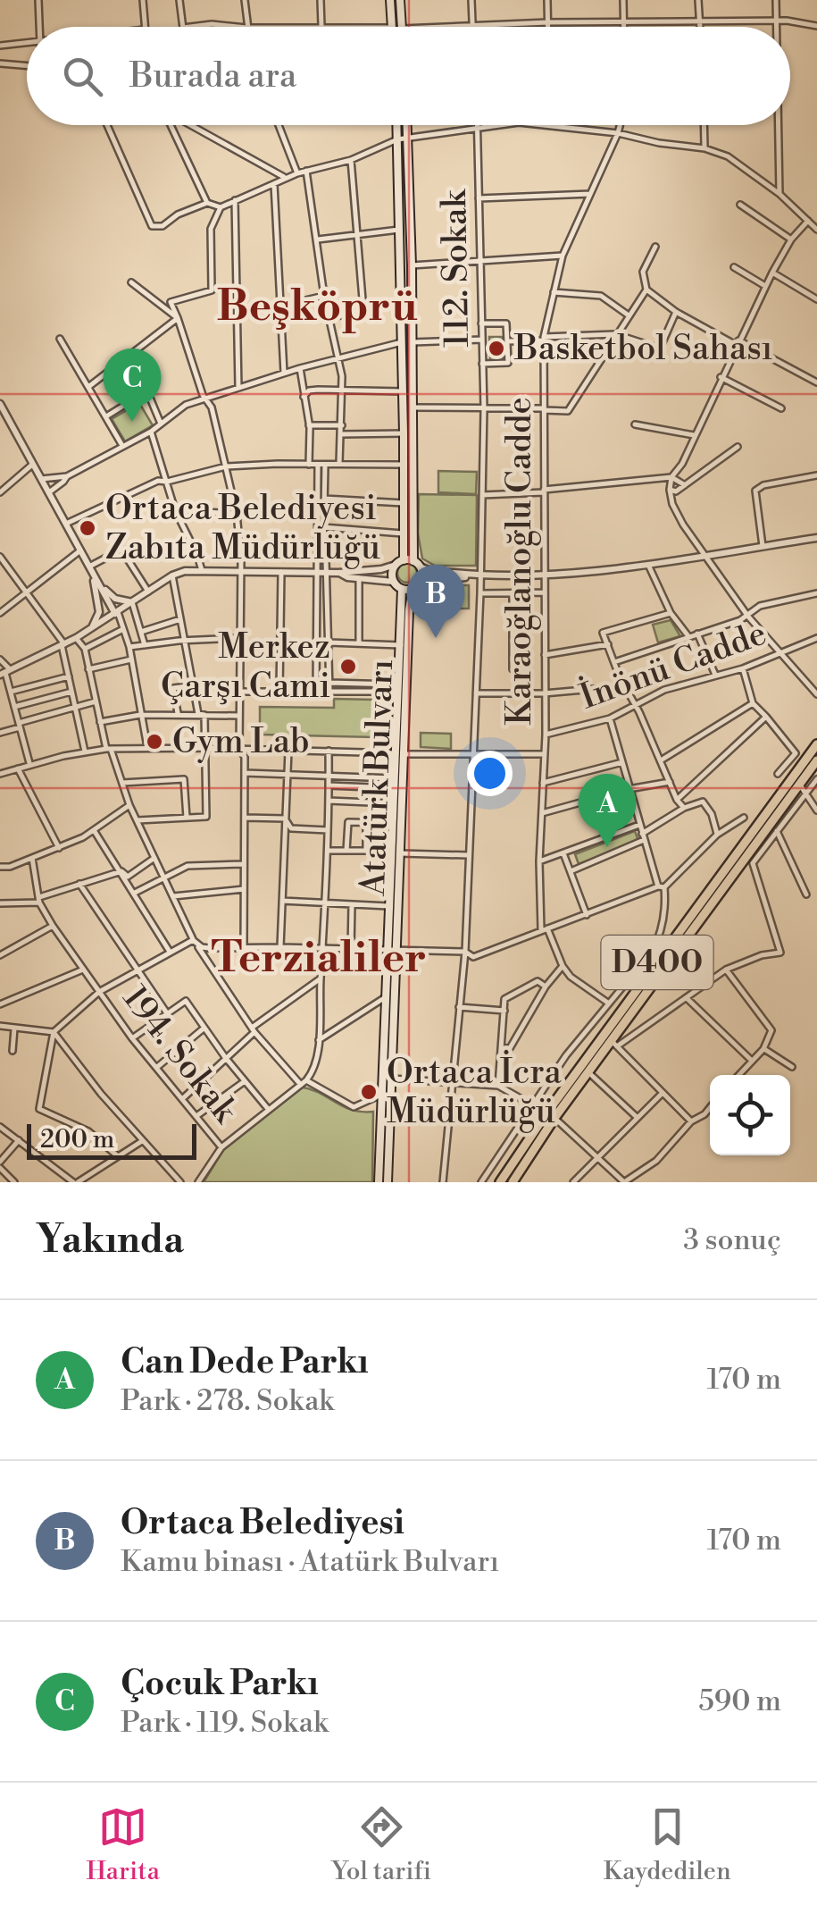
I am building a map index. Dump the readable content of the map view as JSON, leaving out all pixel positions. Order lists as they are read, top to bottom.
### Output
{
  "streets": {
    "highway": ["D400"],
    "main road": ["Atatürk Bulvarı"],
    "street": [
      "112. Sokak",
      "Karaoğlanoğlu Cadde",
      "İnönü Cadde",
      "194. Sokak"
    ]
  },
  "crossings": [
    ["Karaoğlanoğlu Cadde", "İnönü Cadde"]
  ],
  "districts": ["Beşköprü", "Terzialiler"],
  "places": [
    "Basketbol Sahası",
    "Ortaca Belediyesi Zabıta Müdürlüğü",
    "Merkez Çarşı Cami",
    "Gym Lab",
    "Ortaca İcra Müdürlüğü"
  ],
  "scale_bar": "200 m",
  "page": {
    "search": "Burada ara",
    "pins": ["C", "B", "A"],
    "scale": "200 m",
    "heading": ["Yakında", "3 sonuç"],
    "list": [
      {
        "mark": "A",
        "name": "Can Dede Parkı",
        "note": "Park · 278. Sokak",
        "value": "170 m"
      },
      {
        "mark": "B",
        "name": "Ortaca Belediyesi",
        "note": "Kamu binası · Atatürk Bulvarı",
        "value": "170 m"
      },
      {
        "mark": "C",
        "name": "Çocuk Parkı",
        "note": "Park · 119. Sokak",
        "value": "590 m"
      }
    ],
    "nav": ["Harita", "Yol tarifi", "Kaydedilen"]
  }
}
